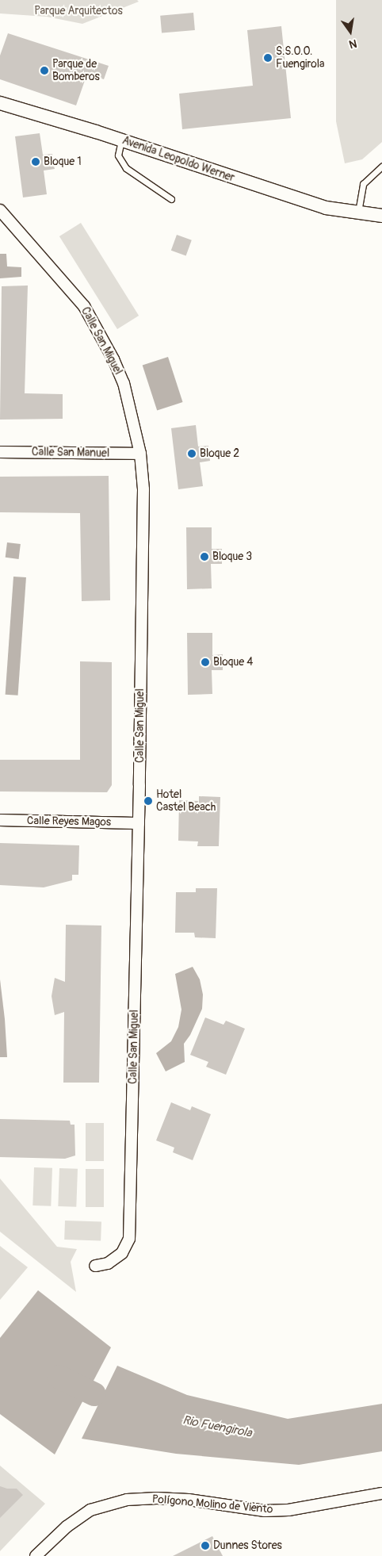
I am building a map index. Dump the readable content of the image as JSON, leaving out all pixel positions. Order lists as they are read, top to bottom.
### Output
{
  "streets": {
    "street": [
      "Avenida Leopoldo Werner",
      "Calle San Miguel",
      "Calle San Manuel",
      "Calle Reyes Magos",
      "Polígono Molino de Viento"
    ]
  },
  "crossings": [
    ["Calle San Miguel", "Calle San Manuel"],
    ["Calle San Miguel", "Calle Reyes Magos"]
  ],
  "water": ["Rio Fuengirola"],
  "parks": ["Parque Arquitectos"],
  "places": [
    "S.S.O.O. Fuengirola",
    "Parque de Bomberos",
    "Bloque 1",
    "Bloque 2",
    "Bloque 3",
    "Bloque 4",
    "Hotel Castel Beach",
    "Dunnes Stores"
  ],
  "north": "bottom"
}
